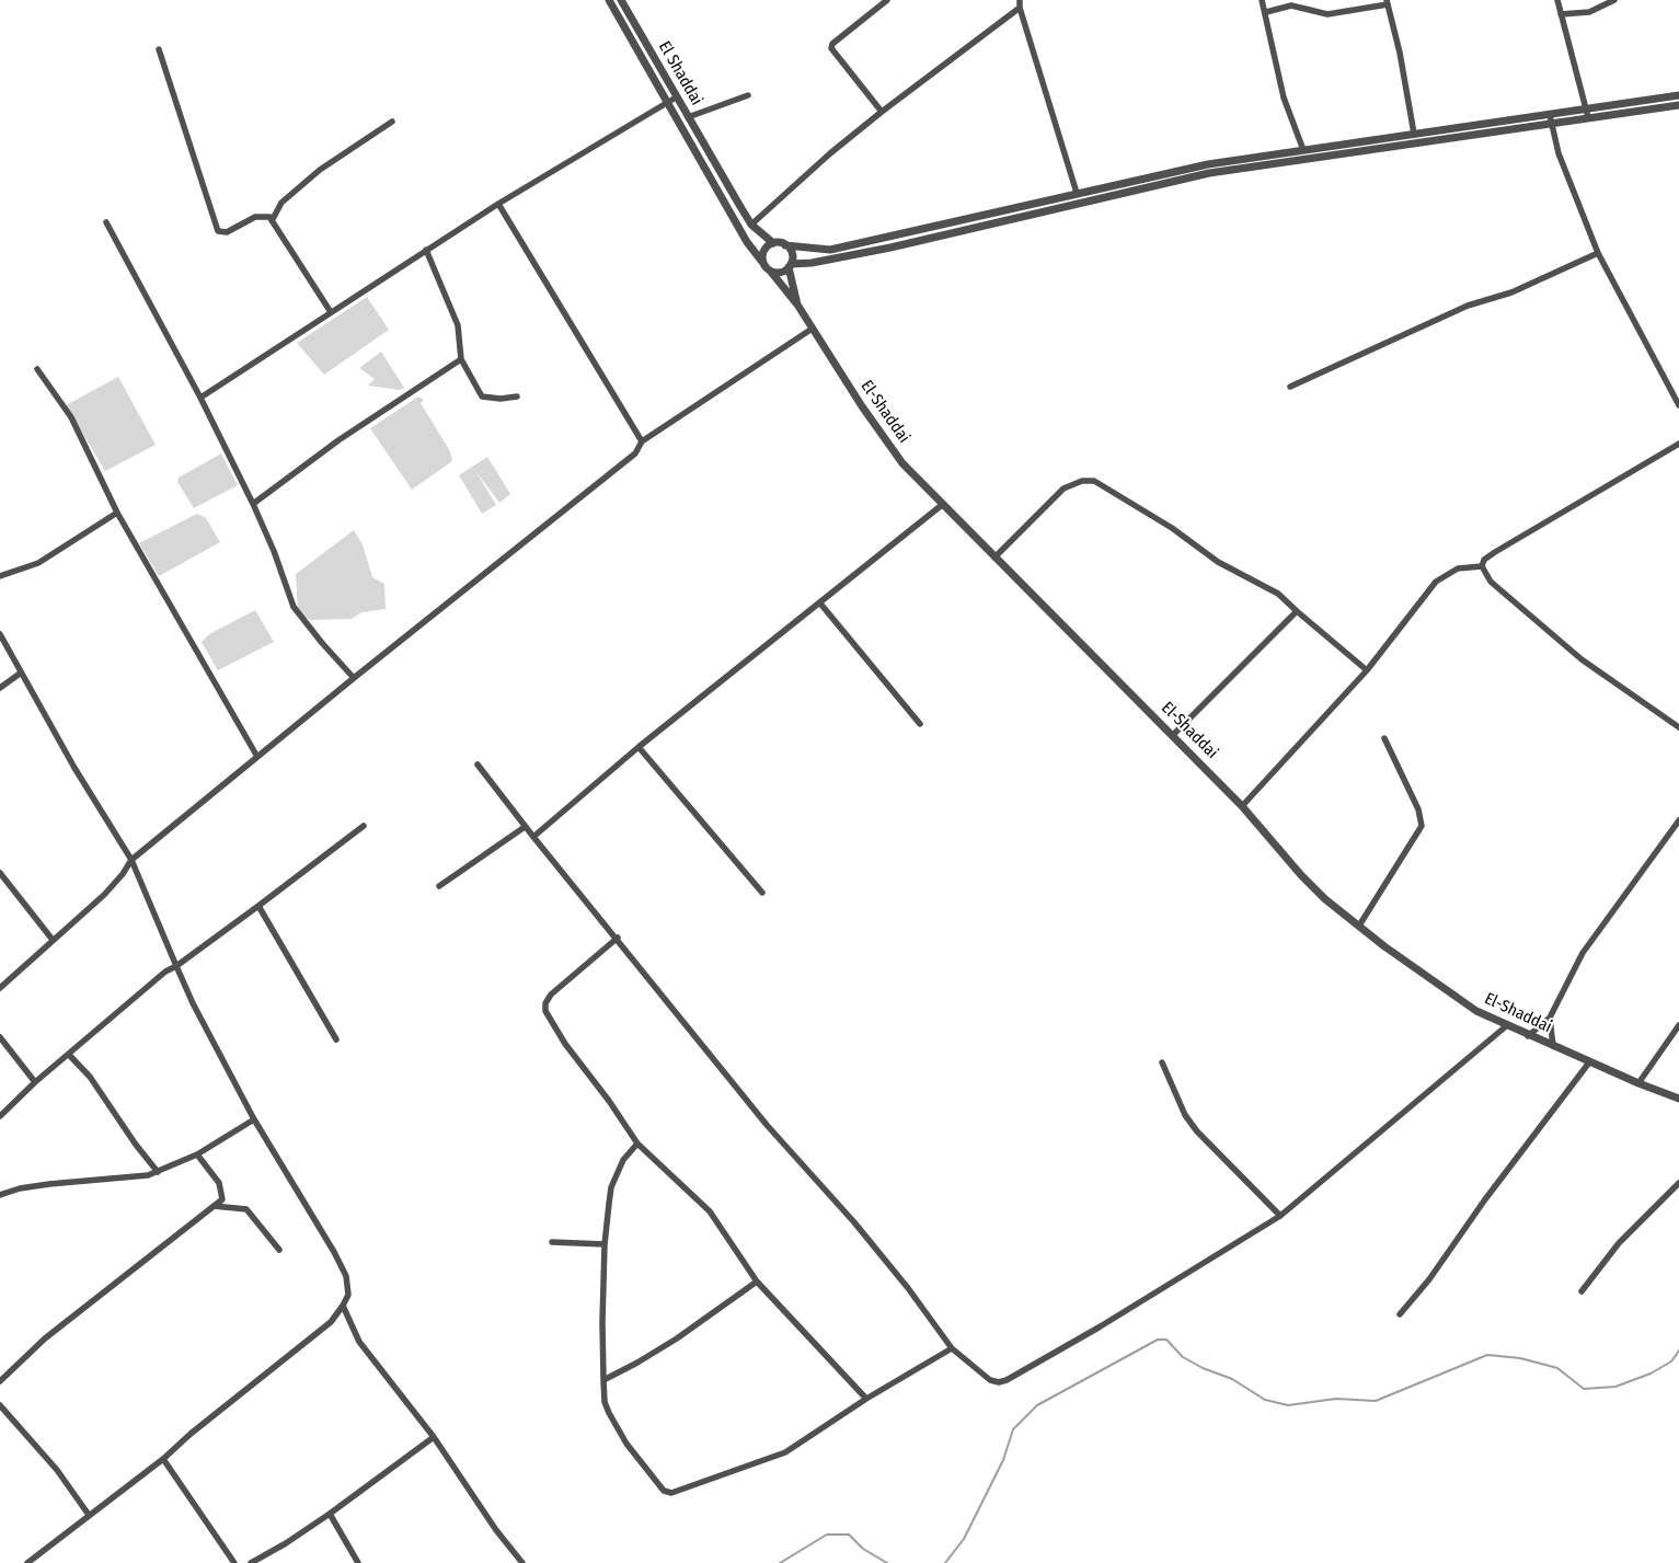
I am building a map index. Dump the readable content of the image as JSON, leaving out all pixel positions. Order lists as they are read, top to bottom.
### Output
{
  "streets": {
    "street": ["El Shaddai", "El-Shaddai"]
  },
  "crossings": [
    ["El Shaddai", "El-Shaddai"]
  ]
}
